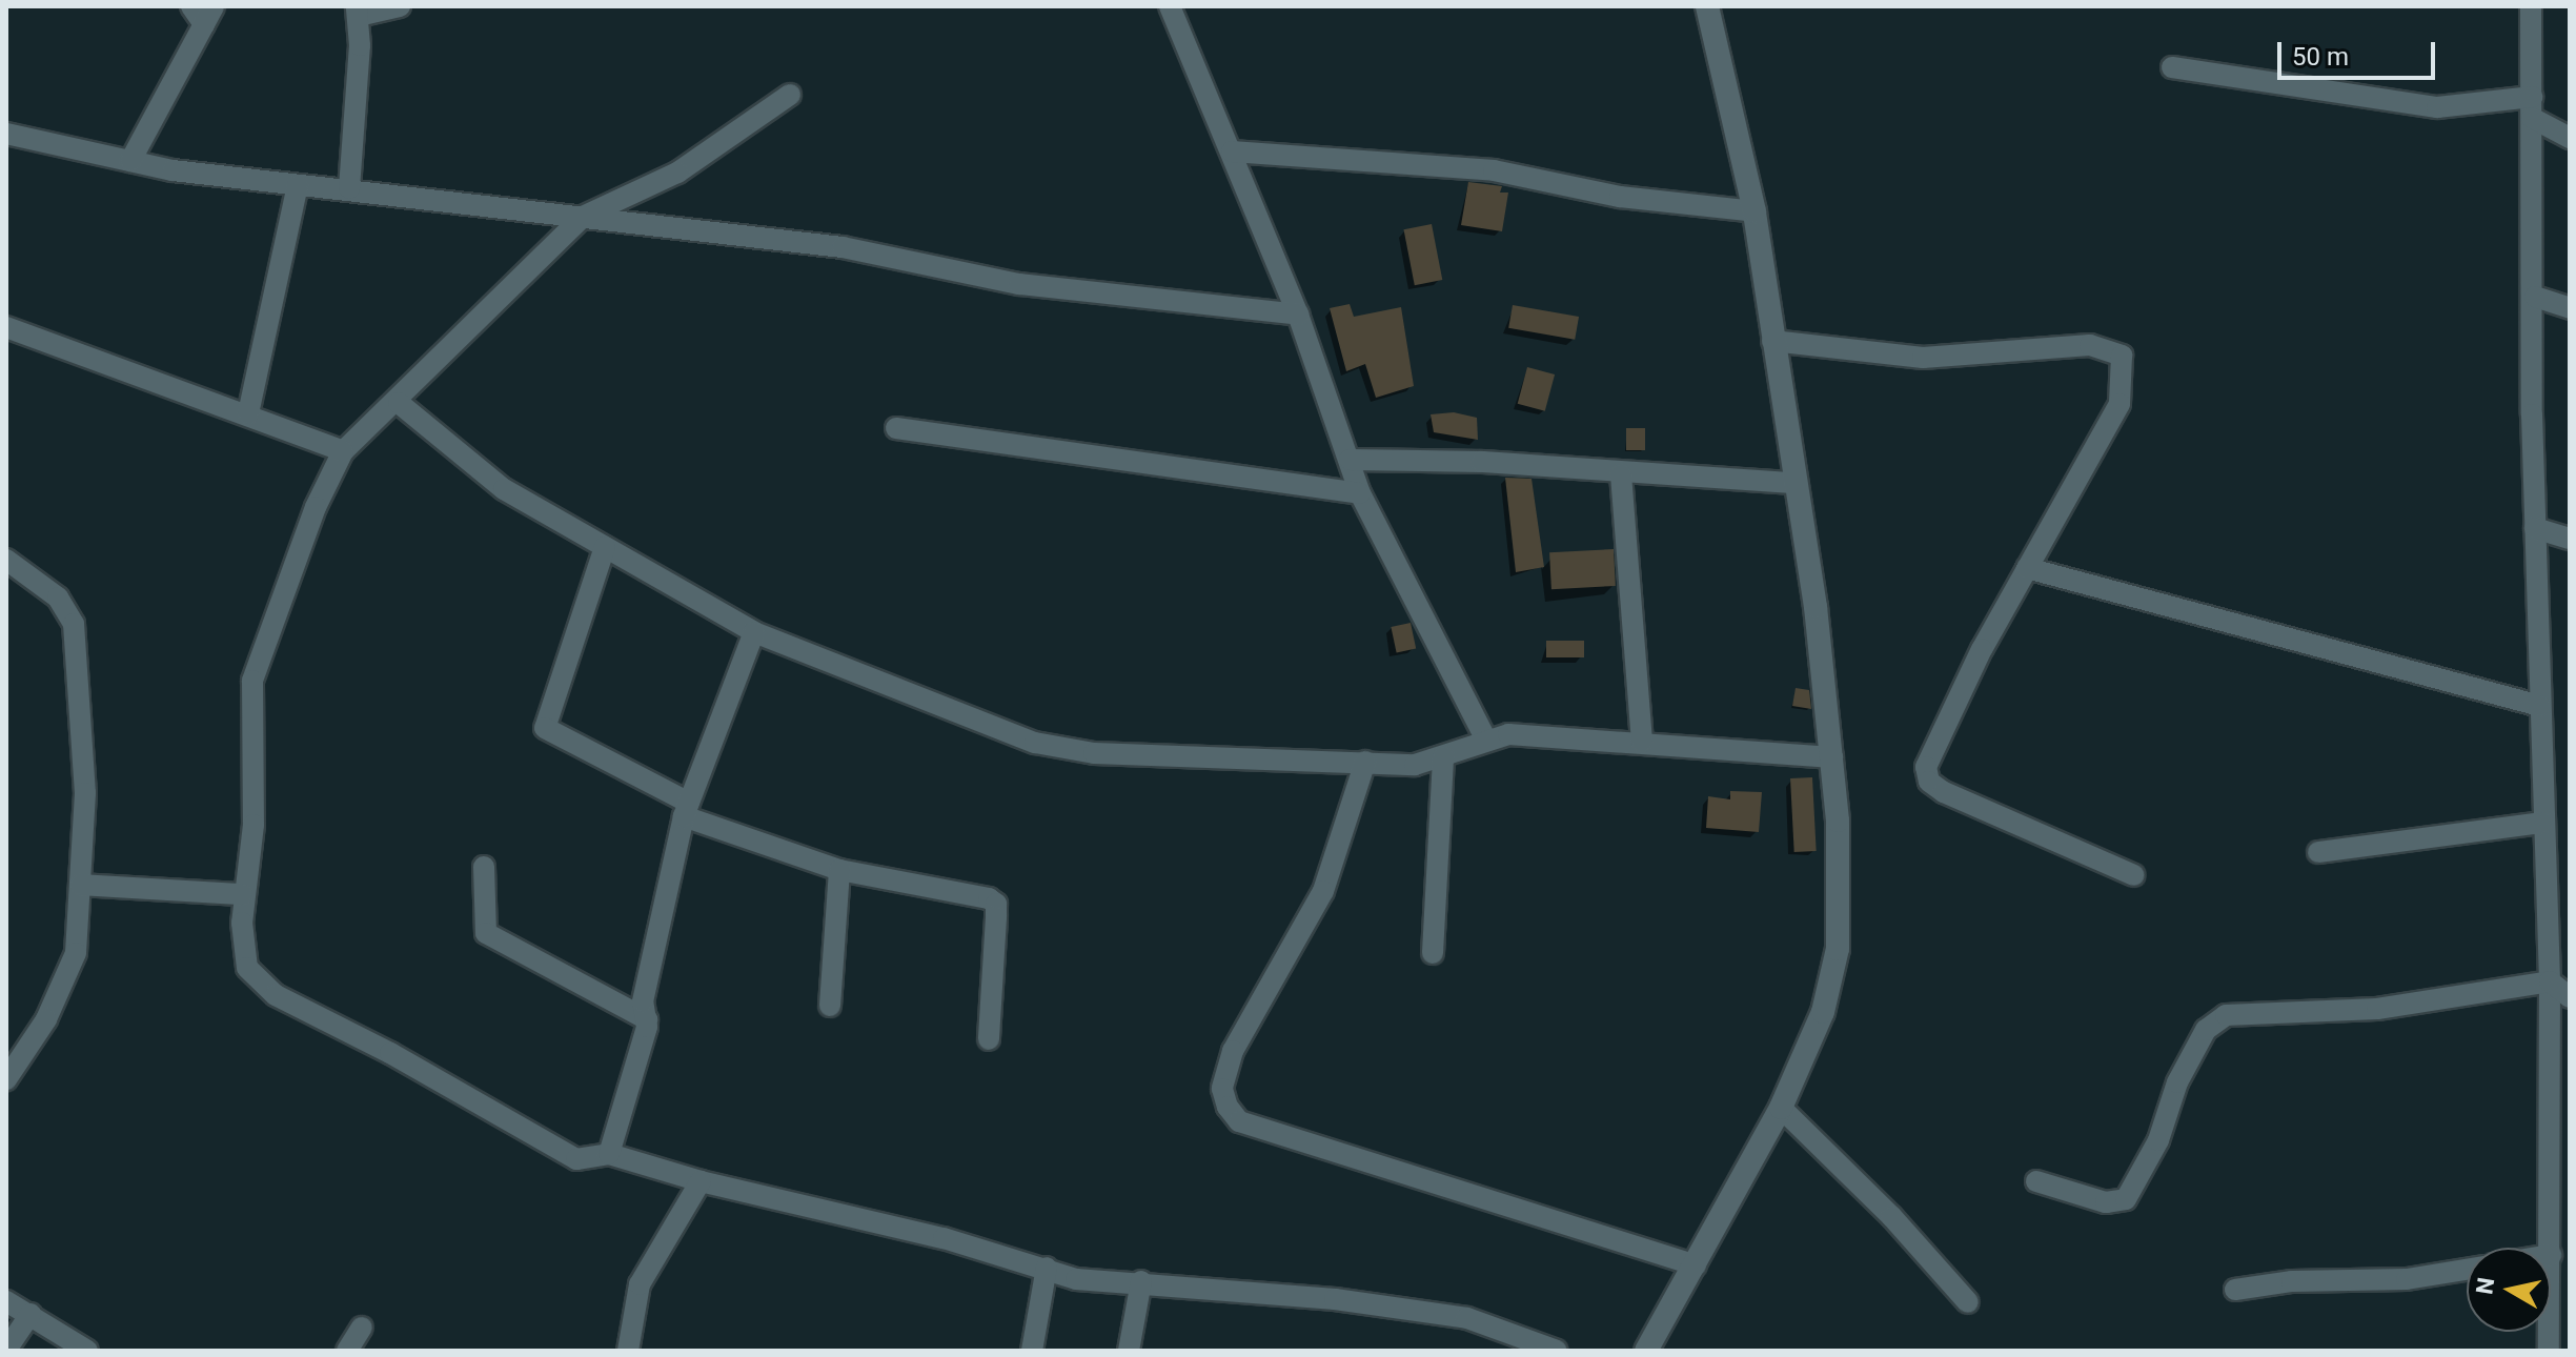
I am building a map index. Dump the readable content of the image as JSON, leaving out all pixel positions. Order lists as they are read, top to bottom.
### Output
{
  "scale_bar": "50 m",
  "north": "left"
}
